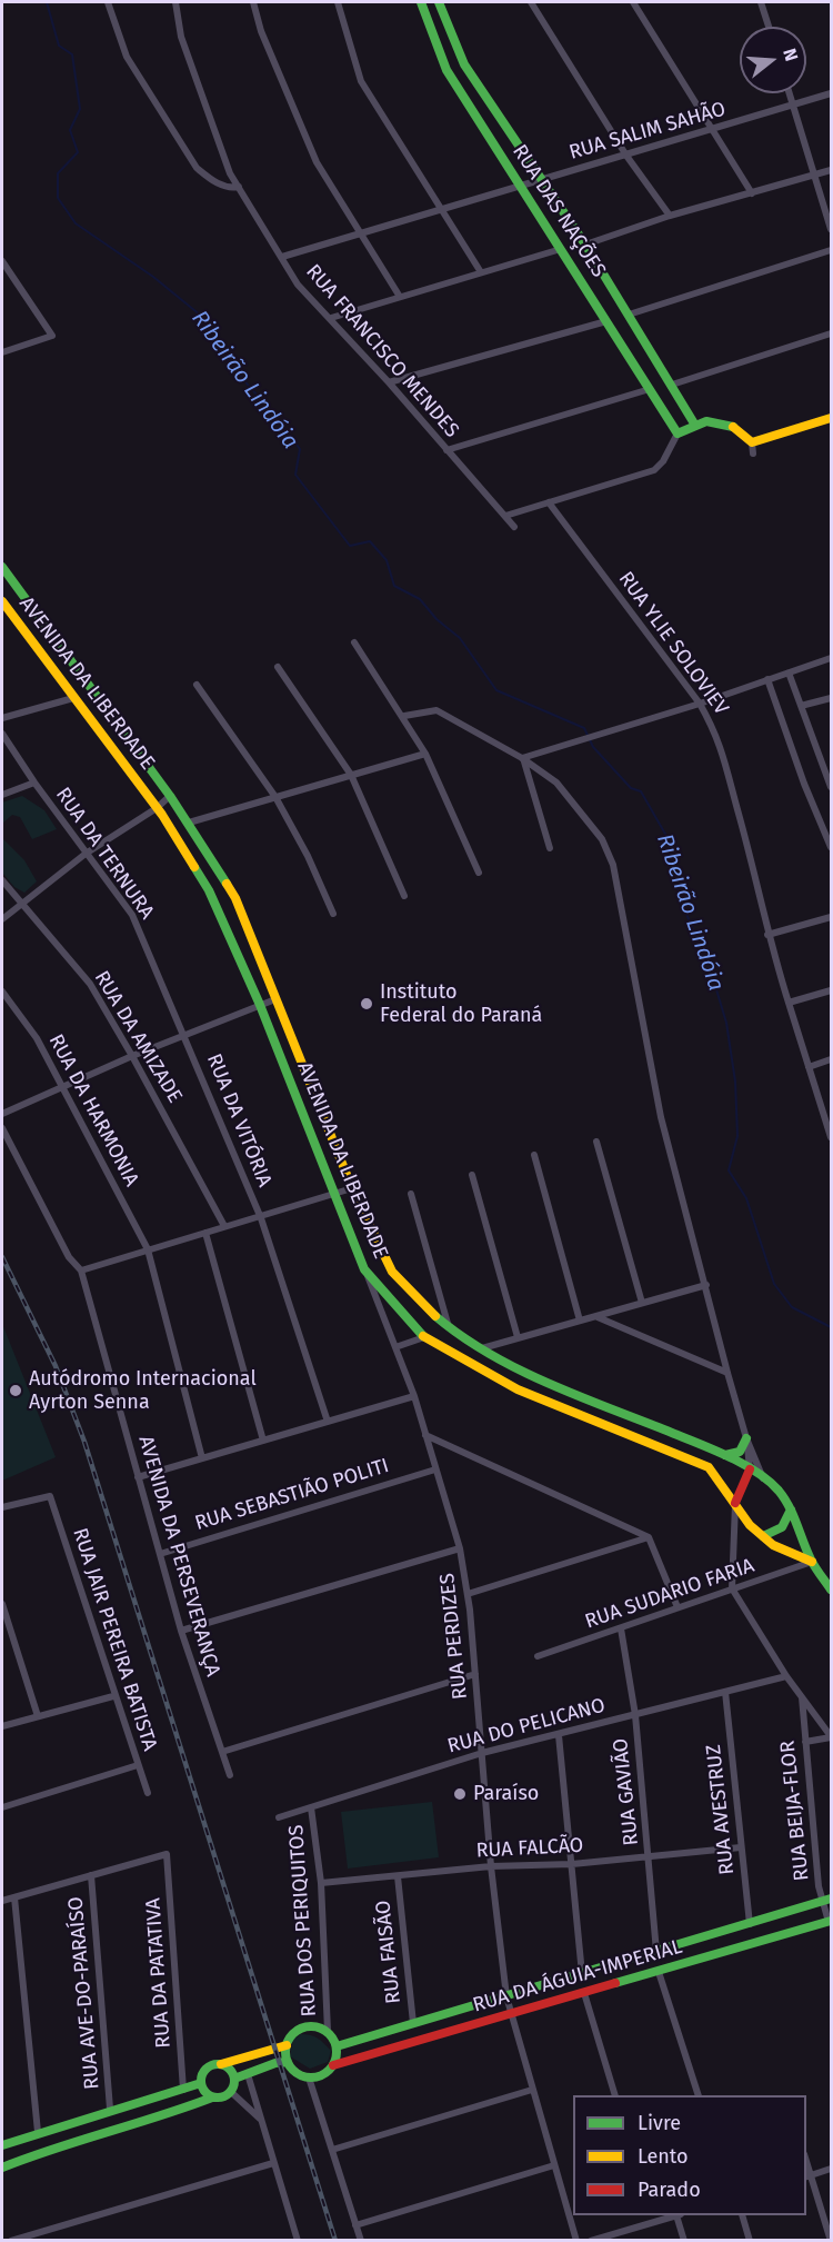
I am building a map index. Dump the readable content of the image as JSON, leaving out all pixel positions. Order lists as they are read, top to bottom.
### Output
{
  "streets": {
    "street": [
      "RUA SALIM SAHÃO",
      "RUA DAS NAÇÕES",
      "RUA FRANCISCO MENDES",
      "RUA YLIE SOLOVIEV",
      "AVENIDA DA LIBERDADE",
      "RUA DA TERNURA",
      "RUA DA AMIZADE",
      "RUA DA HARMONIA",
      "RUA DA VITÓRIA",
      "RUA SEBASTIÃO POLITI",
      "AVENIDA DA PERSEVERANÇA",
      "RUA SUDARIO FARIA",
      "RUA PERDIZES",
      "RUA JAIR PEREIRA BATISTA",
      "RUA DO PELICANO",
      "RUA GAVIÃO",
      "RUA AVESTRUZ",
      "RUA BEIJA-FLOR",
      "RUA FALCÃO",
      "RUA DOS PERIQUITOS",
      "RUA FAISÃO",
      "RUA DA PATATIVA",
      "RUA DA ÁGUIA-IMPERIAL",
      "RUA AVE-DO-PARAÍSO"
    ]
  },
  "crossings": [
    ["RUA SALIM SAHÃO", "RUA DAS NAÇÕES"],
    ["RUA SALIM SAHÃO", "RUA FRANCISCO MENDES"],
    ["AVENIDA DA LIBERDADE", "RUA DA VITÓRIA"],
    ["AVENIDA DA LIBERDADE", "RUA SUDARIO FARIA"],
    ["AVENIDA DA LIBERDADE", "RUA PERDIZES"],
    ["RUA DA TERNURA", "RUA DA VITÓRIA"],
    ["RUA DA AMIZADE", "RUA DA VITÓRIA"],
    ["RUA DA HARMONIA", "RUA DA VITÓRIA"],
    ["RUA DA VITÓRIA", "AVENIDA DA PERSEVERANÇA"],
    ["RUA SEBASTIÃO POLITI", "AVENIDA DA PERSEVERANÇA"],
    ["RUA SEBASTIÃO POLITI", "RUA PERDIZES"],
    ["RUA SUDARIO FARIA", "RUA GAVIÃO"],
    ["RUA PERDIZES", "RUA DO PELICANO"],
    ["RUA PERDIZES", "RUA FALCÃO"],
    ["RUA PERDIZES", "RUA DA ÁGUIA-IMPERIAL"],
    ["RUA DO PELICANO", "RUA GAVIÃO"],
    ["RUA DO PELICANO", "RUA AVESTRUZ"],
    ["RUA DO PELICANO", "RUA DOS PERIQUITOS"],
    ["RUA GAVIÃO", "RUA FALCÃO"],
    ["RUA GAVIÃO", "RUA DA ÁGUIA-IMPERIAL"],
    ["RUA AVESTRUZ", "RUA FALCÃO"],
    ["RUA AVESTRUZ", "RUA DA ÁGUIA-IMPERIAL"],
    ["RUA BEIJA-FLOR", "RUA DA ÁGUIA-IMPERIAL"],
    ["RUA FALCÃO", "RUA DOS PERIQUITOS"],
    ["RUA FALCÃO", "RUA FAISÃO"],
    ["RUA DOS PERIQUITOS", "RUA DA ÁGUIA-IMPERIAL"],
    ["RUA FAISÃO", "RUA DA ÁGUIA-IMPERIAL"],
    ["RUA DA PATATIVA", "RUA AVE-DO-PARAÍSO"]
  ],
  "water": ["Ribeirão Lindóia"],
  "places": ["Instituto Federal do Paraná", "Autódromo Internacional Ayrton Senna", "Paraíso"],
  "legend": ["Livre", "Lento", "Parado"],
  "north": "right"
}
